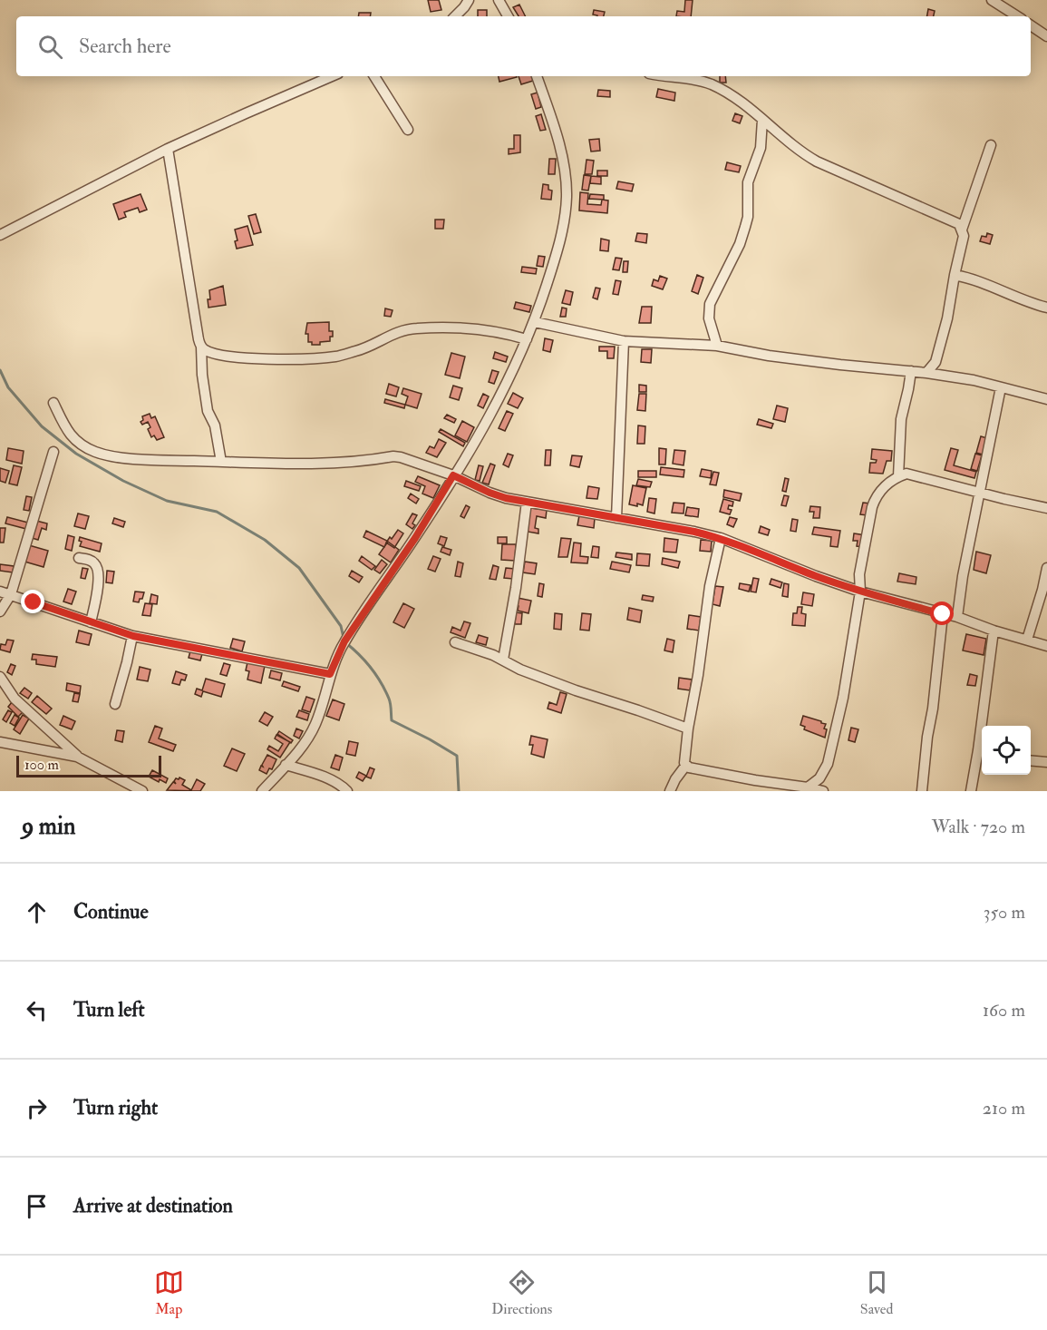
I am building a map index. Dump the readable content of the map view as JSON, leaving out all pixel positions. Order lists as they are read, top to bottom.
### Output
{
  "scale_bar": "100 m",
  "page": {
    "search": "Search here",
    "scale": "100 m",
    "heading": ["9 min", "Walk · 720 m"],
    "list": [
      ["Continue", "350 m"],
      ["Turn left", "160 m"],
      ["Turn right", "210 m"],
      "Arrive at destination"
    ],
    "nav": ["Map", "Directions", "Saved"]
  }
}
